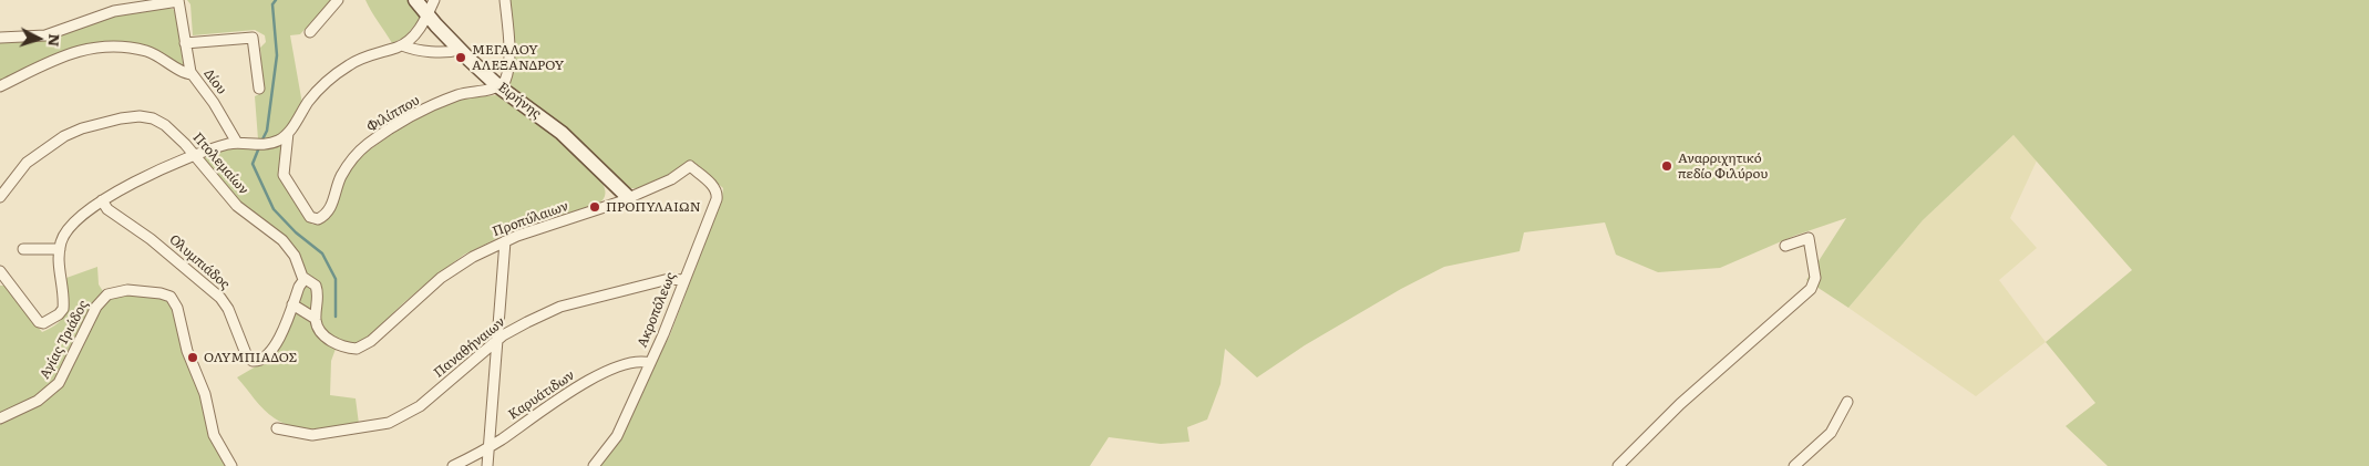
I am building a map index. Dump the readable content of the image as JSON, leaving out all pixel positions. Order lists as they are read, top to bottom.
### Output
{
  "streets": {
    "street": [
      "Δίου",
      "Ειρήνης",
      "Φιλίππου",
      "Πτολεμαίων",
      "Προπύλαιων",
      "Ολυμπιάδος",
      "Ακροπόλεως",
      "Αγίας Τριάδος",
      "Παναθήναιων",
      "Καρυάτιδων"
    ]
  },
  "crossings": [
    ["Ειρήνης", "Φιλίππου"],
    ["Ειρήνης", "Προπύλαιων"],
    ["Πτολεμαίων", "Προπύλαιων"],
    ["Πτολεμαίων", "Ολυμπιάδος"],
    ["Προπύλαιων", "Ακροπόλεως"],
    ["Ακροπόλεως", "Παναθήναιων"],
    ["Ακροπόλεως", "Καρυάτιδων"]
  ],
  "places": [
    "ΜΕΓΑΛΟΥ ΑΛΕΞΑΝΔΡΟΥ",
    "Αναρριχητικό πεδίο Φιλύρου",
    "ΠΡΟΠΥΛΑΙΩΝ",
    "ΟΛΥΜΠΙΑΔΟΣ"
  ],
  "north": "right"
}
